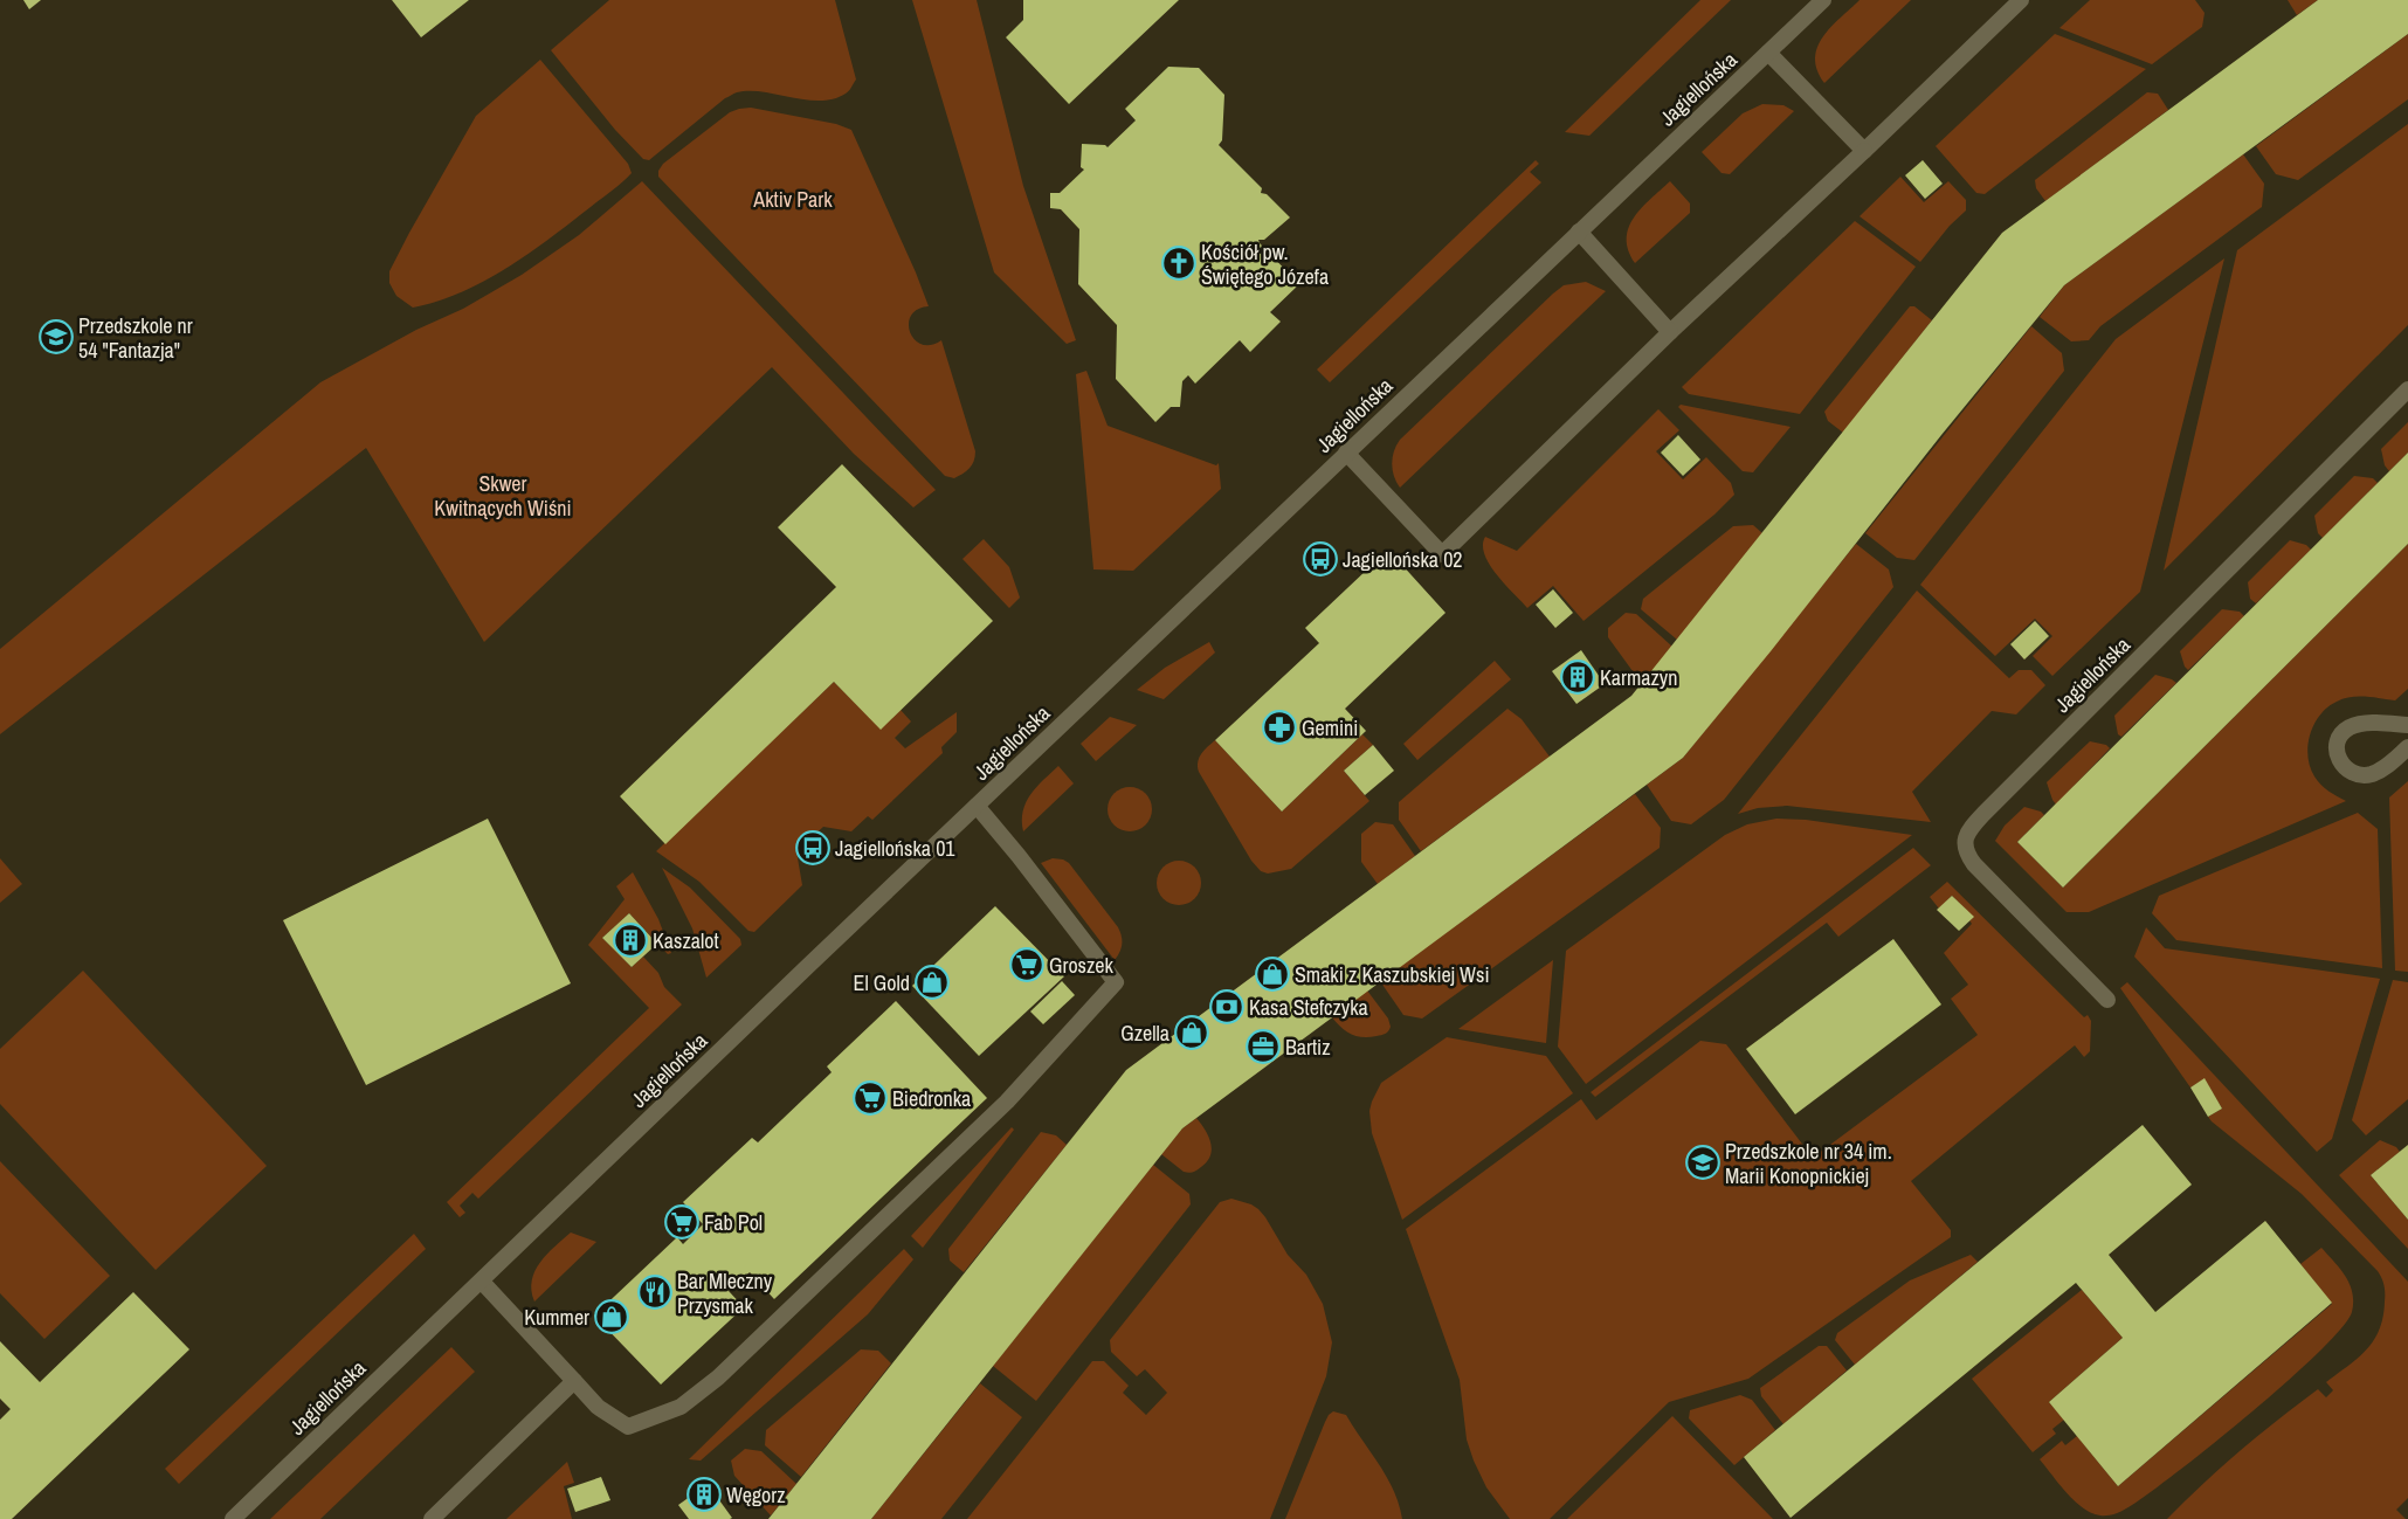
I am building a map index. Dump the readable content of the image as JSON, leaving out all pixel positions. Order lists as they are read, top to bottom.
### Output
{
  "streets": {
    "street": ["Jagiellońska"]
  },
  "parks": ["Aktiv Park", "Skwer Kwitnących Wiśni"],
  "places": {
    "church": ["Kościół pw. Świętego Józefa"],
    "school or university": ["Przedszkole nr 54 \"Fantazja\"", "Przedszkole nr 34 im. Marii Konopnickiej"],
    "bus stop": ["Jagiellońska 02", "Jagiellońska 01"],
    "building": ["Karmazyn", "Kaszalot", "Węgorz"],
    "pharmacy": ["Gemini"],
    "supermarket": ["Groszek", "Biedronka", "Fab Pol"],
    "shop": [
      "Smaki z Kaszubskiej Wsi",
      "El Gold",
      "Gzella",
      "Kummer"
    ],
    "bank": ["Kasa Stefczyka"],
    "office": ["Bartiz"],
    "restaurant": ["Bar Mleczny Przysmak"]
  }
}
